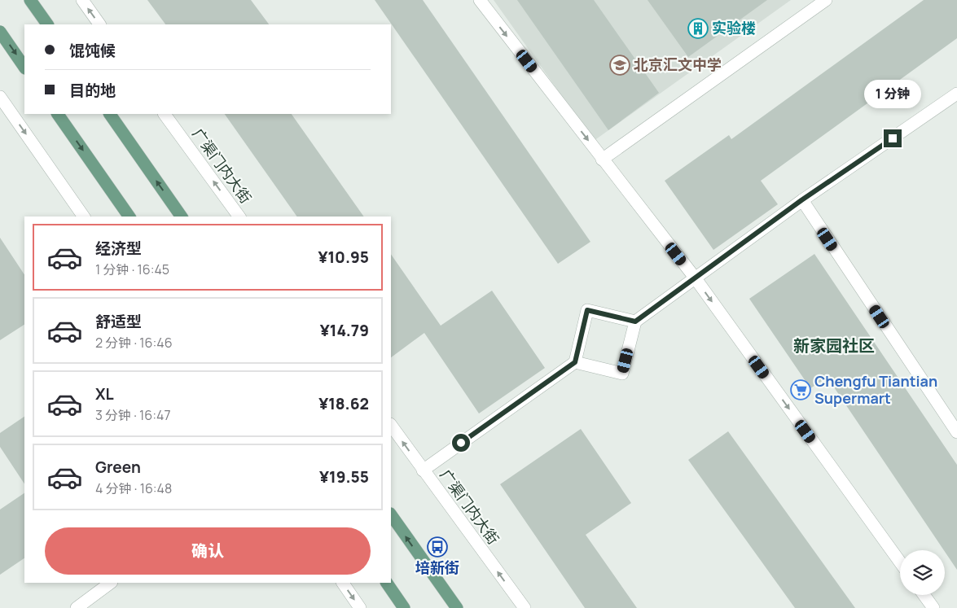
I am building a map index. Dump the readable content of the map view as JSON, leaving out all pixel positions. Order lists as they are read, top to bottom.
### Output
{
  "streets": {
    "street": ["广渠门内大街"]
  },
  "one_way": ["广渠门内大街"],
  "districts": ["新家园社区"],
  "places": {
    "building": ["实验楼"],
    "school or university": ["北京汇文中学"],
    "supermarket": ["Chengfu Tiantian Supermart"],
    "bus stop": ["培新街"]
  },
  "page": {
    "banner": ["馄饨候", "目的地"],
    "bubble": "1 分钟",
    "list": [
      {
        "name": "经济型",
        "note": "1 分钟 · 16:45",
        "value": "¥10.95"
      },
      {
        "name": "舒适型",
        "note": "2 分钟 · 16:46",
        "value": "¥14.79"
      },
      {
        "name": "XL",
        "note": "3 分钟 · 16:47",
        "value": "¥18.62"
      },
      {
        "name": "Green",
        "note": "4 分钟 · 16:48",
        "value": "¥19.55"
      }
    ],
    "buttons": "确认"
  }
}
